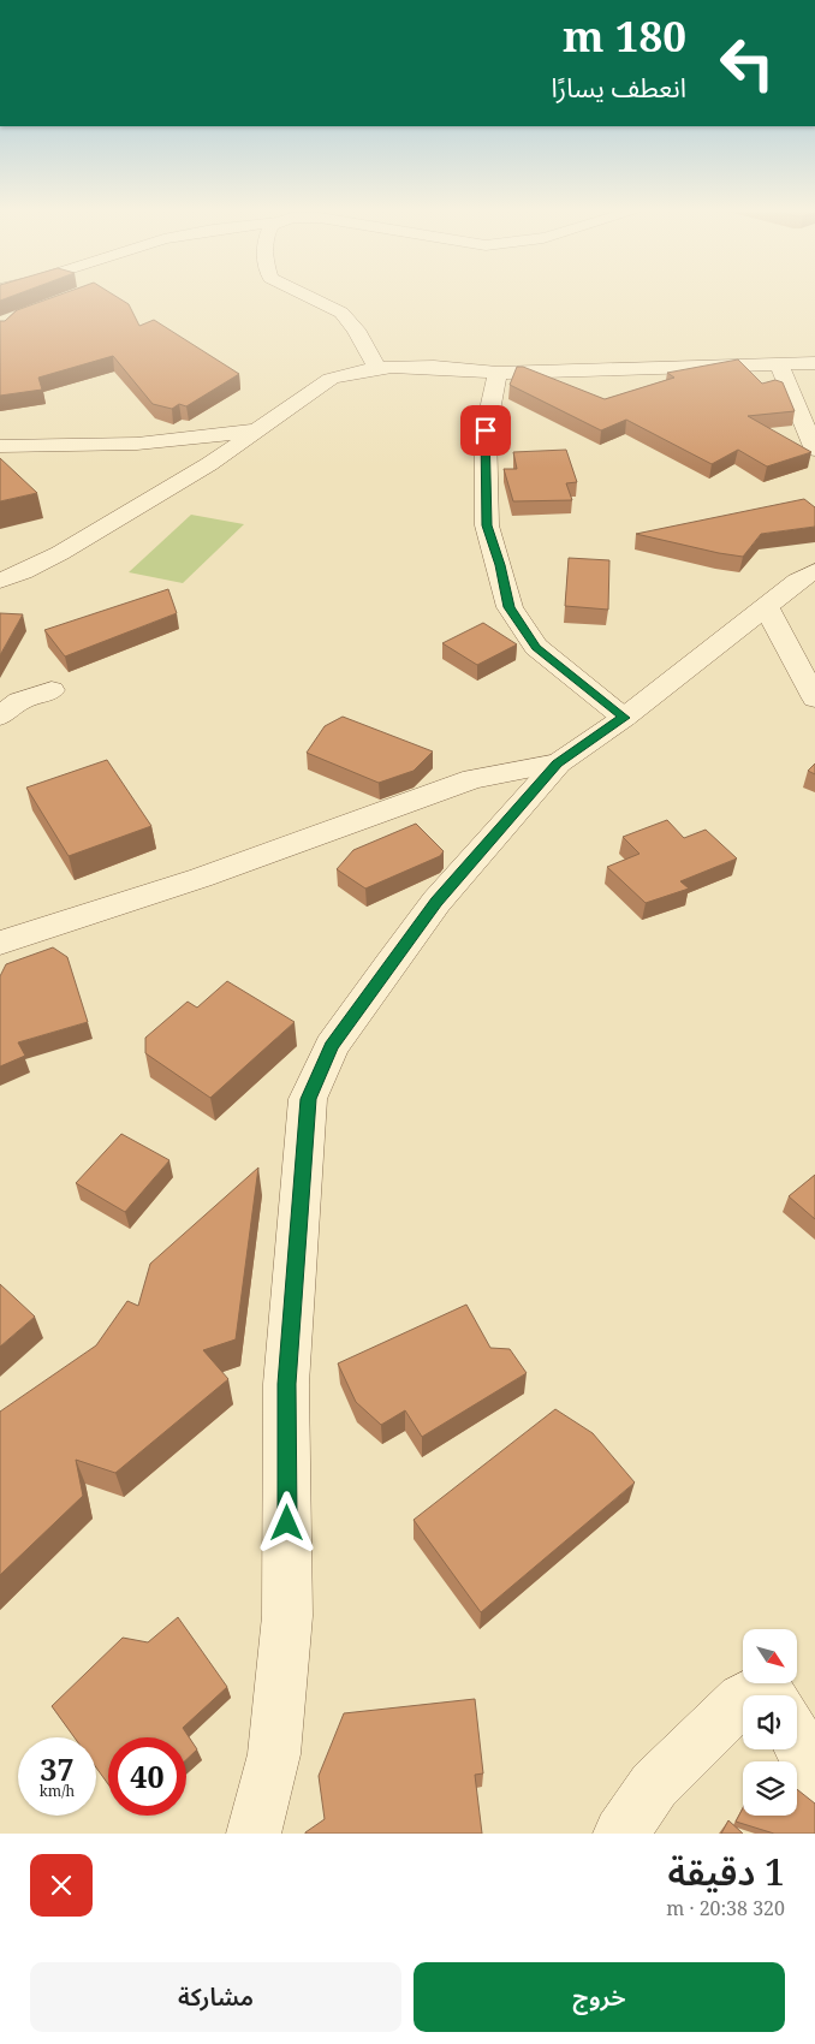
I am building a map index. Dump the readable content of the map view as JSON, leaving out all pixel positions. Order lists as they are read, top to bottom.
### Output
{
  "north": "bottom right",
  "page": {
    "turn": ["180 m", "انعطف يسارًا"],
    "speed": "37 km/h",
    "limit": "40",
    "heading": ["1 دقيقة", "320 m · 20:38"],
    "buttons": ["خروج", "مشاركة"]
  }
}
